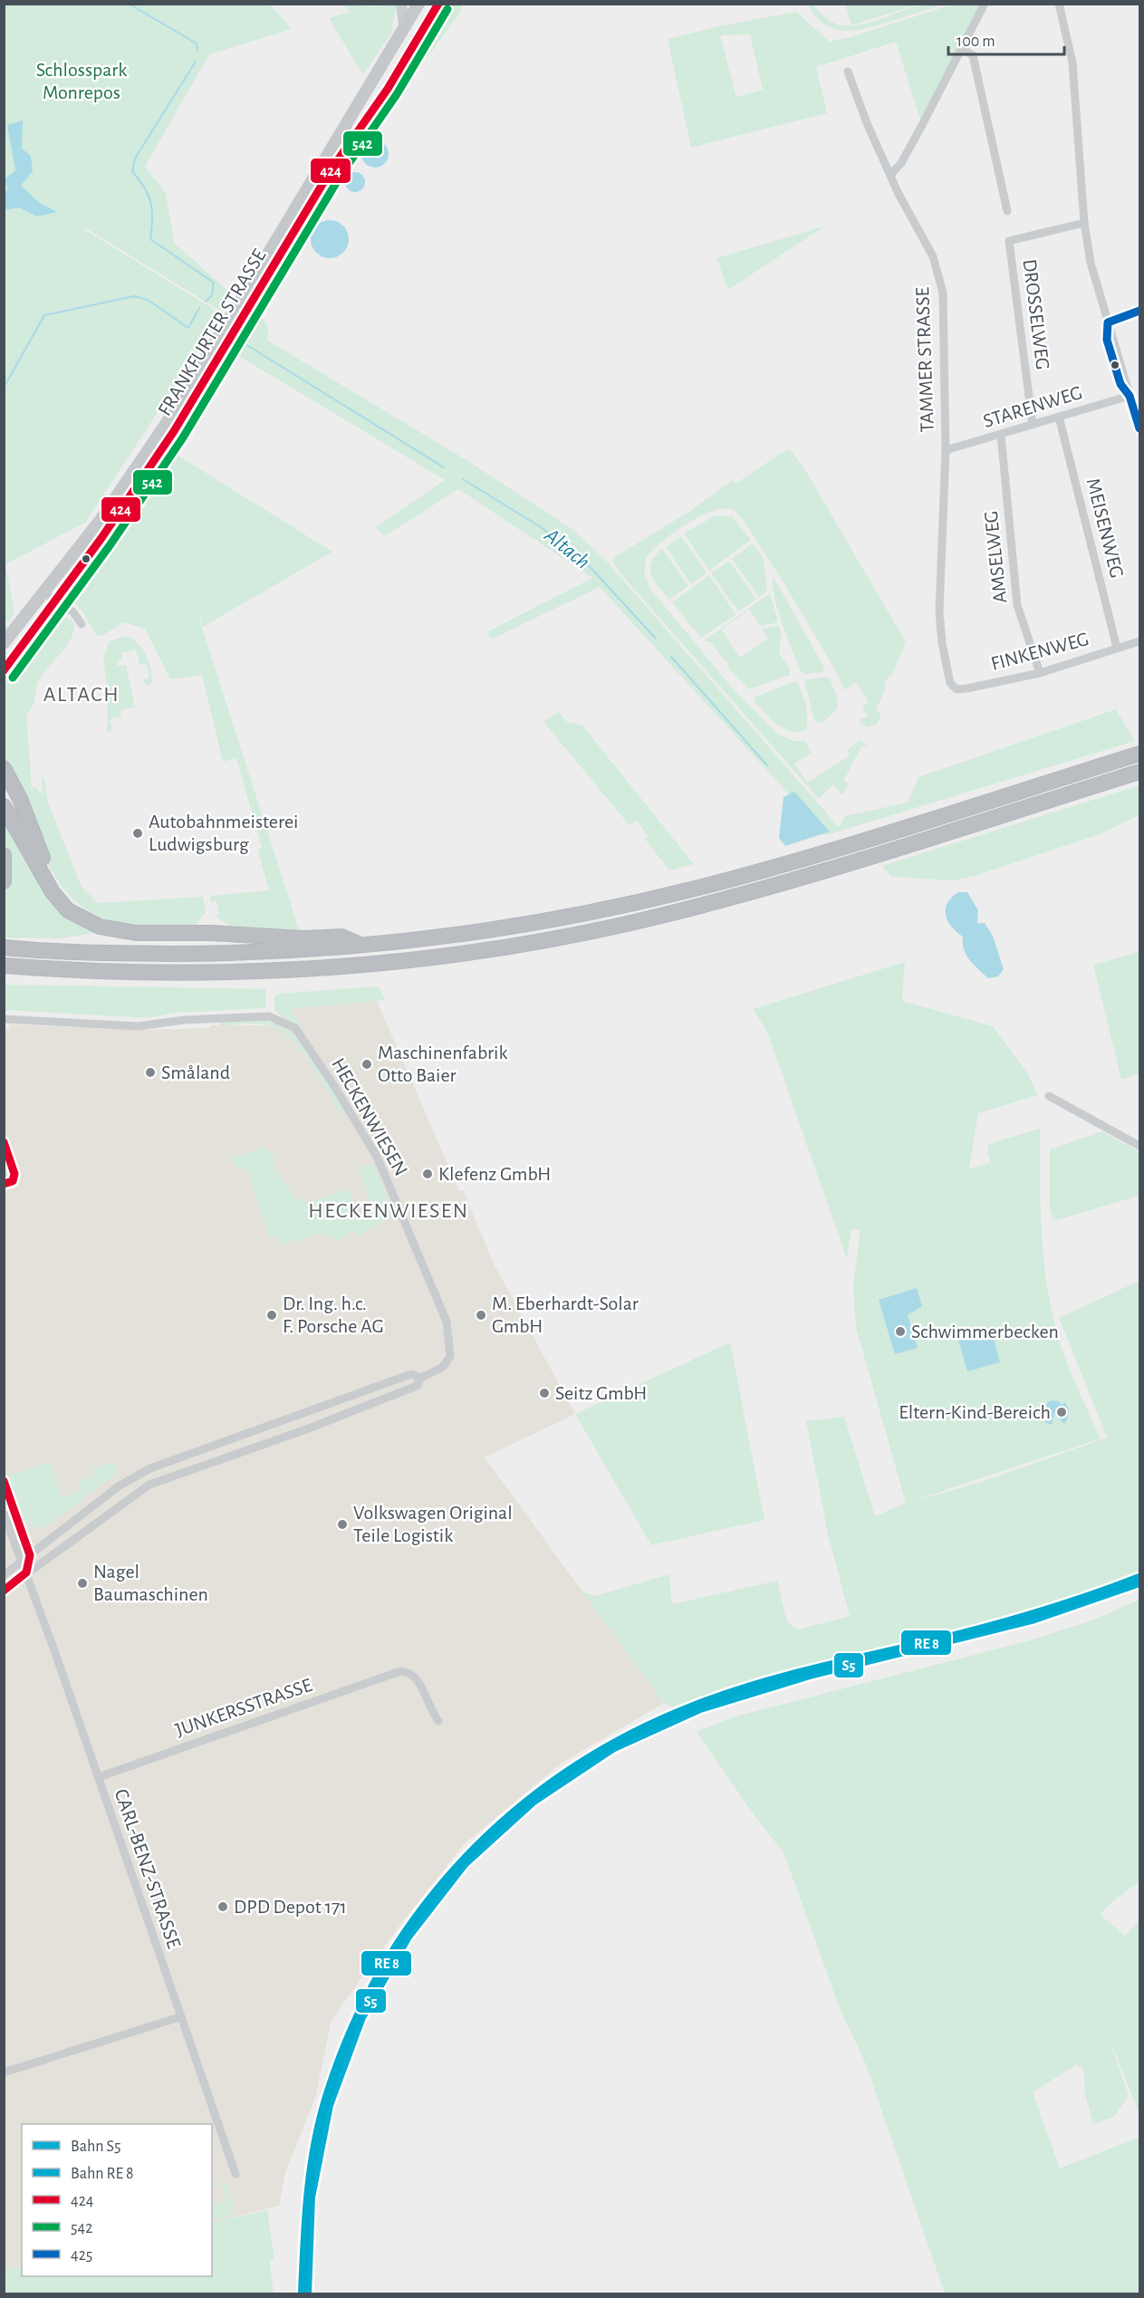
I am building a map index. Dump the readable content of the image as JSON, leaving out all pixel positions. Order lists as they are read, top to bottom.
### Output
{
  "streets": {
    "main road": ["FRANKFURTER STRASSE"],
    "street": [
      "DROSSELWEG",
      "TAMMER STRASSE",
      "STARENWEG",
      "MEISENWEG",
      "AMSELWEG",
      "FINKENWEG",
      "HECKENWIESEN",
      "JUNKERSSTRASSE",
      "CARL-BENZ-STRASSE"
    ]
  },
  "crossings": [
    ["DROSSELWEG", "STARENWEG"],
    ["TAMMER STRASSE", "STARENWEG"],
    ["TAMMER STRASSE", "FINKENWEG"],
    ["STARENWEG", "MEISENWEG"],
    ["STARENWEG", "AMSELWEG"],
    ["MEISENWEG", "FINKENWEG"],
    ["AMSELWEG", "FINKENWEG"],
    ["HECKENWIESEN", "CARL-BENZ-STRASSE"],
    ["JUNKERSSTRASSE", "CARL-BENZ-STRASSE"]
  ],
  "districts": ["ALTACH", "HECKENWIESEN"],
  "water": ["Altach"],
  "parks": ["Schlosspark Monrepos"],
  "places": [
    "Autobahnmeisterei Ludwigsburg",
    "Maschinenfabrik Otto Baier",
    "Småland",
    "Klefenz GmbH",
    "Dr. Ing. h.c. F. Porsche AG",
    "M. Eberhardt-Solar GmbH",
    "Schwimmerbecken",
    "Seitz GmbH",
    "Eltern-Kind-Bereich",
    "Volkswagen Original Teile Logistik",
    "Nagel Baumaschinen",
    "DPD Depot 171"
  ],
  "lines": [
    "transit line 424",
    "transit line 542",
    "transit line 425",
    "rail line S5"
  ],
  "legend": [
    "Bahn S5",
    "Bahn RE 8",
    "424",
    "542",
    "425"
  ],
  "scale_bar": "100 m"
}
